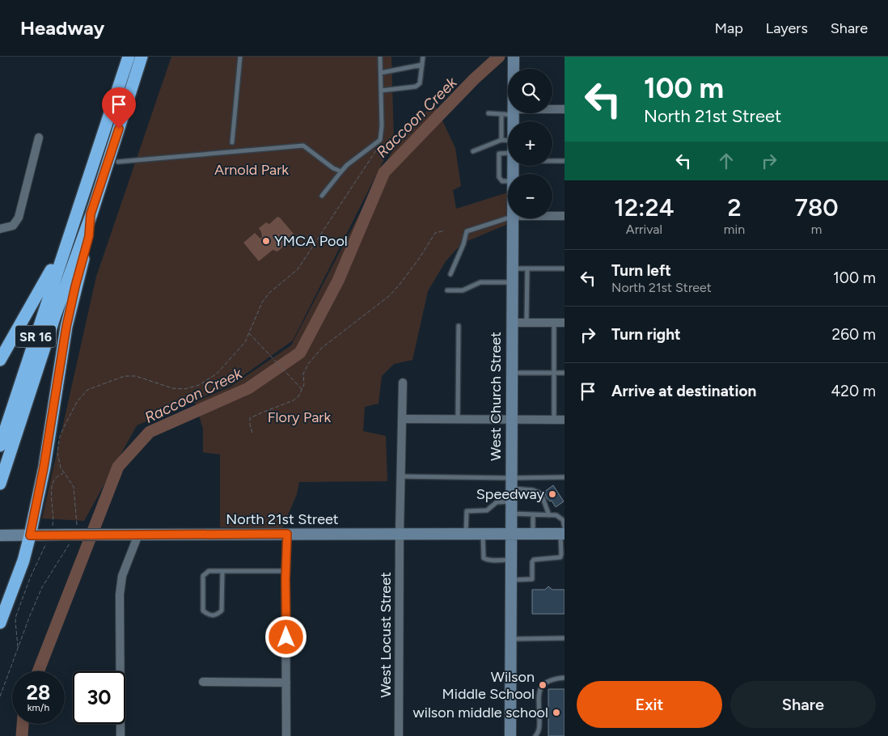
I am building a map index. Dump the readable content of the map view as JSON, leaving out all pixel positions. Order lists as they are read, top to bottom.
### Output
{
  "streets": {
    "highway": ["SR 16"],
    "street": ["West Church Street", "North 21st Street", "West Locust Street"]
  },
  "crossings": [
    ["West Church Street", "North 21st Street"],
    ["North 21st Street", "West Locust Street"]
  ],
  "water": ["Raccoon Creek"],
  "parks": ["Arnold Park", "Flory Park"],
  "places": [
    "YMCA Pool",
    "Speedway",
    "Wilson Middle School",
    "wilson middle school"
  ],
  "page": {
    "header": "Headway",
    "nav": ["Map", "Layers", "Share"],
    "turn": ["100 m", "North 21st Street"],
    "map_buttons": ["+", "−"],
    "eta": [
      "12:24",
      "Arrival",
      "2",
      "min",
      "780",
      "m"
    ],
    "list": [
      {
        "name": "Turn left",
        "note": "North 21st Street",
        "value": "100 m"
      },
      {
        "name": "Turn right",
        "value": "260 m"
      },
      {
        "name": "Arrive at destination",
        "value": "420 m"
      }
    ],
    "speed": "28 km/h",
    "limit": "30",
    "buttons": ["Exit", "Share"]
  }
}
